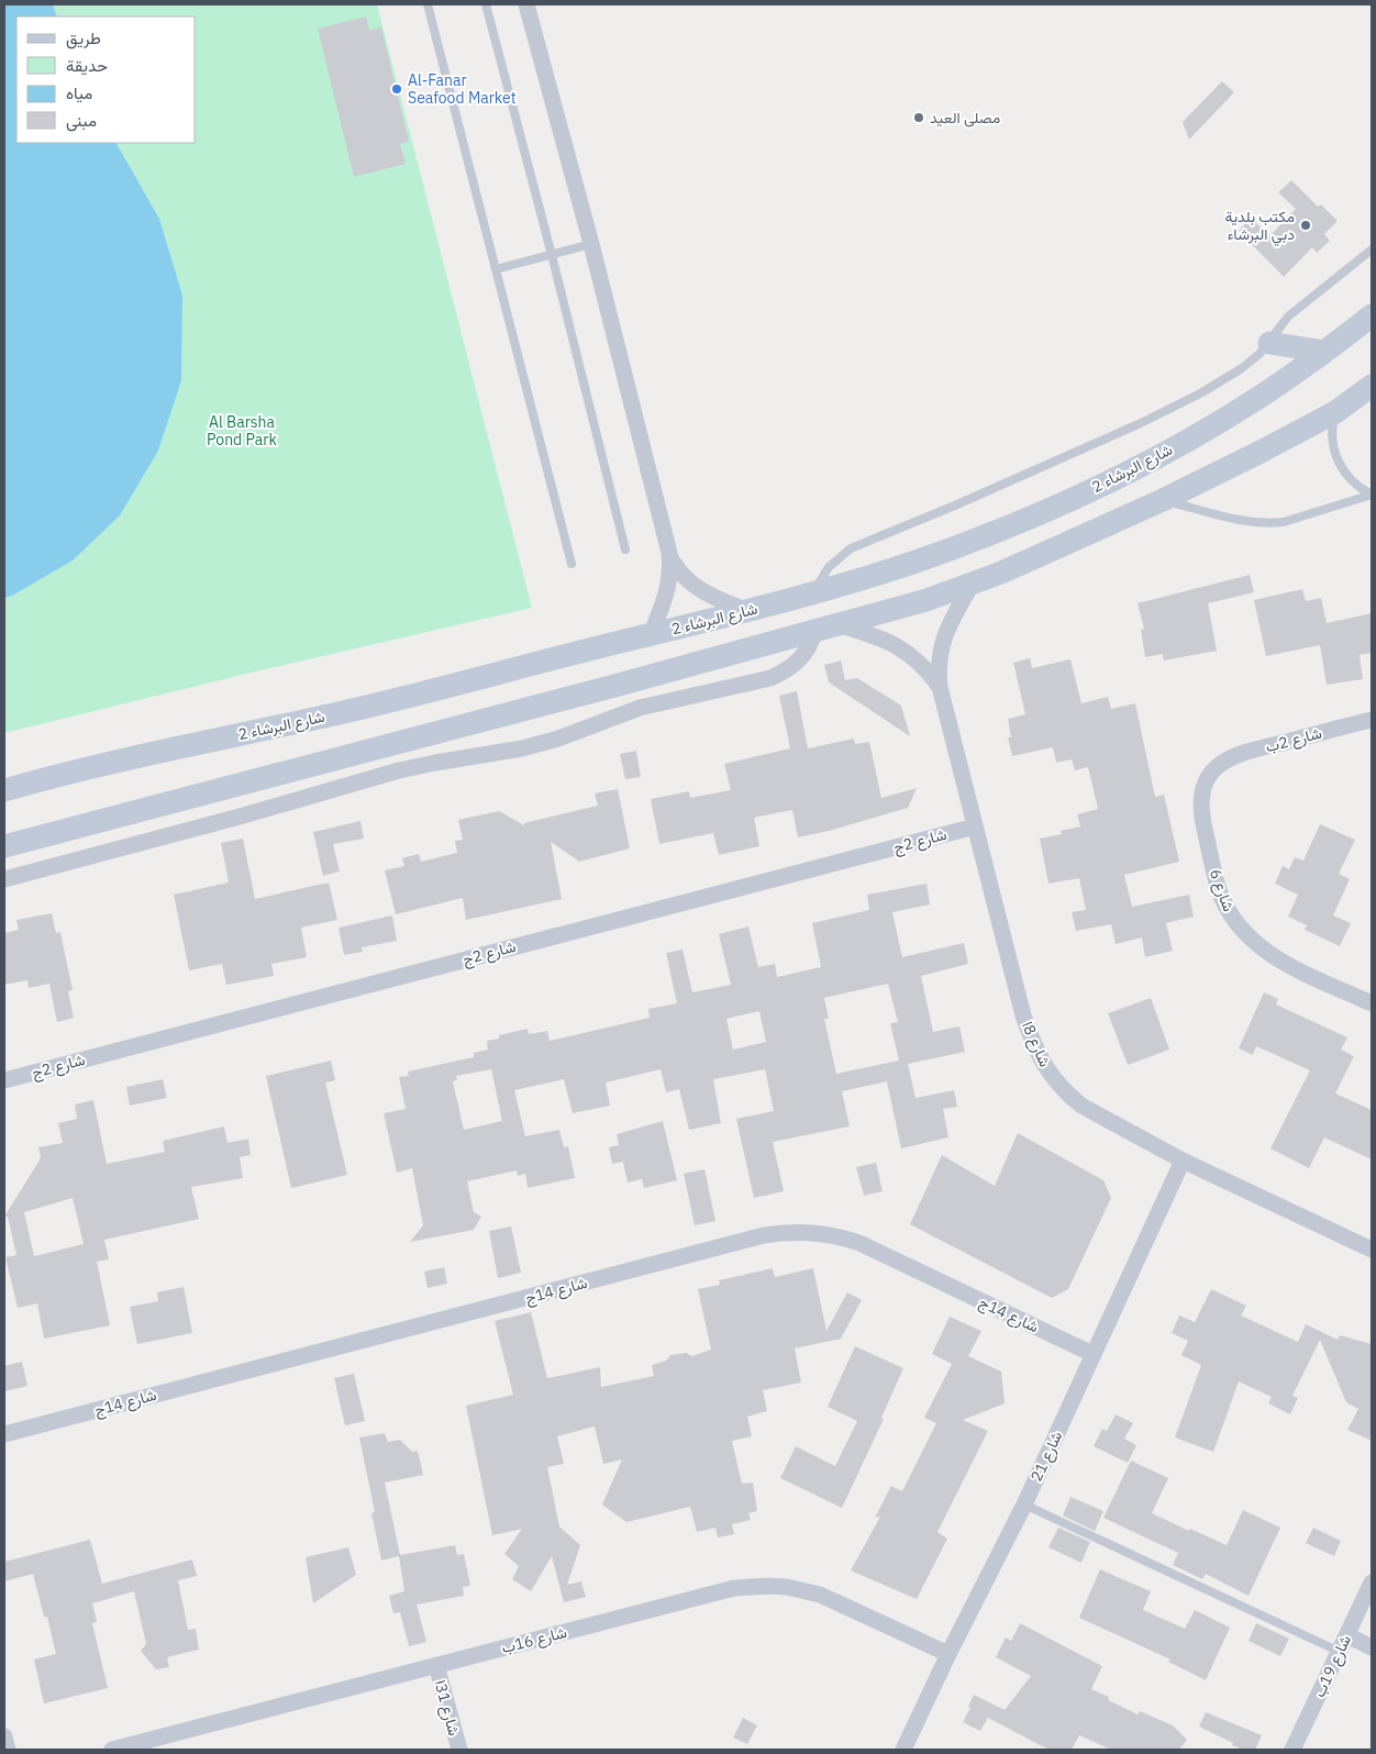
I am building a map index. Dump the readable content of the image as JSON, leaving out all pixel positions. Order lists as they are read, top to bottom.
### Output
{
  "streets": {
    "street": [
      "شارع البرشاء 2",
      "شارع 2ب",
      "شارع 2ج",
      "شارع 6",
      "شارع 8ا",
      "شارع 14ج",
      "شارع 21",
      "شارع 16ب",
      "شارع 19ب",
      "شارع 31ا"
    ]
  },
  "crossings": [
    ["شارع 2ب", "شارع 6"],
    ["شارع 2ج", "شارع 8ا"],
    ["شارع 8ا", "شارع 21"],
    ["شارع 14ج", "شارع 21"],
    ["شارع 21", "شارع 16ب"],
    ["شارع 16ب", "شارع 31ا"]
  ],
  "parks": ["Al Barsha Pond Park"],
  "places": ["Al-Fanar Seafood Market", "مصلى العيد", "مكتب بلدية دبي البرشاء"],
  "legend": [
    "طريق",
    "حديقة",
    "مياه",
    "مبنى"
  ]
}
